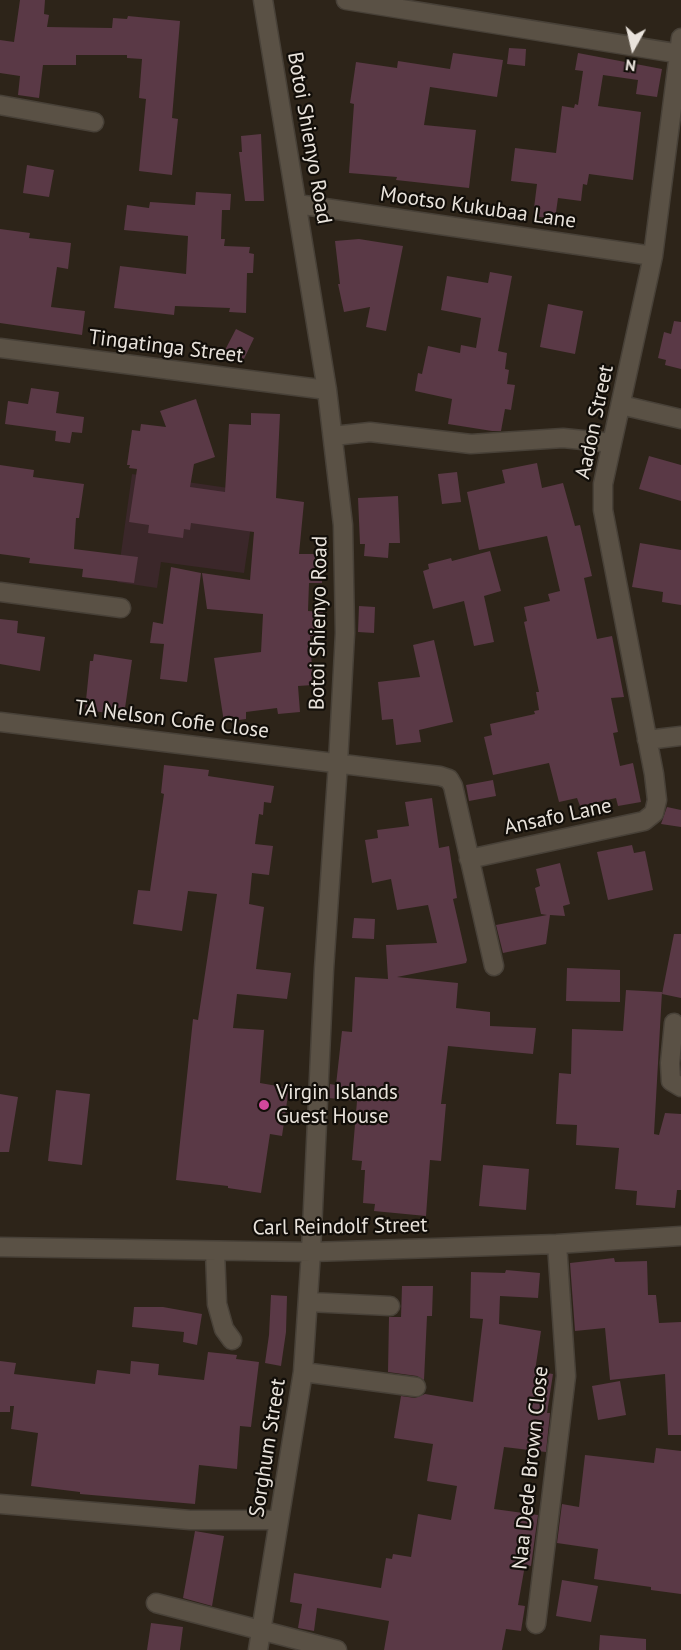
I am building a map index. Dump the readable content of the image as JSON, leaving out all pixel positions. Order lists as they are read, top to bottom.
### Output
{
  "streets": {
    "street": [
      "Botoi Shienyo Road",
      "Mootso Kukubaa Lane",
      "Tingatinga Street",
      "Aadon Street",
      "TA Nelson Cofie Close",
      "Ansafo Lane",
      "Carl Reindolf Street",
      "Sorghum Street",
      "Naa Dede Brown Close"
    ]
  },
  "crossings": [
    ["Botoi Shienyo Road", "Mootso Kukubaa Lane"],
    ["Botoi Shienyo Road", "Tingatinga Street"],
    ["Botoi Shienyo Road", "TA Nelson Cofie Close"],
    ["Botoi Shienyo Road", "Carl Reindolf Street"],
    ["Botoi Shienyo Road", "Sorghum Street"],
    ["Mootso Kukubaa Lane", "Aadon Street"],
    ["Aadon Street", "Ansafo Lane"],
    ["TA Nelson Cofie Close", "Ansafo Lane"],
    ["Carl Reindolf Street", "Sorghum Street"],
    ["Carl Reindolf Street", "Naa Dede Brown Close"]
  ],
  "places": ["Virgin Islands Guest House"],
  "north": "bottom"
}
